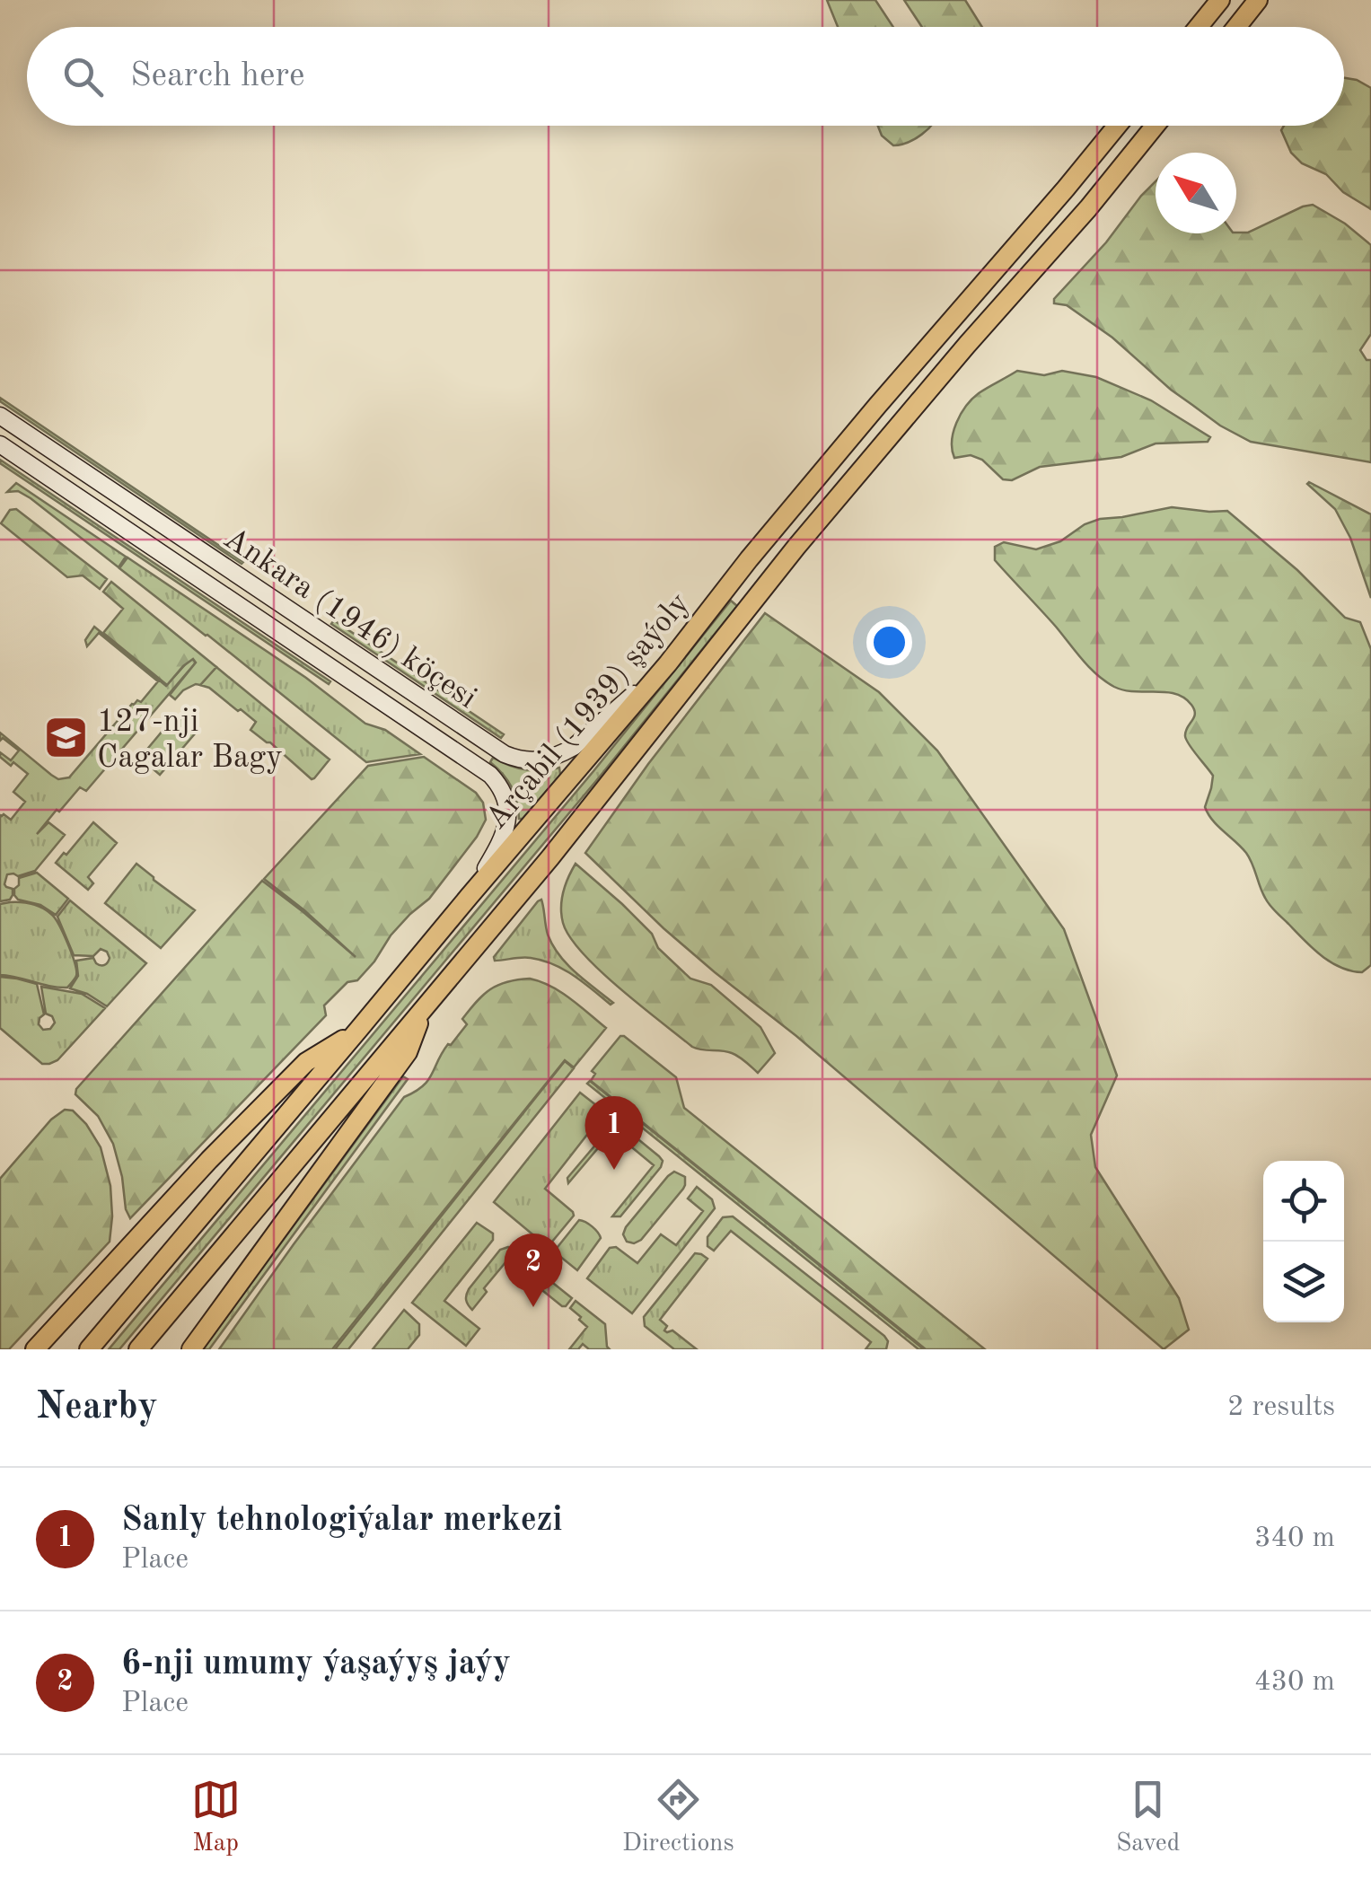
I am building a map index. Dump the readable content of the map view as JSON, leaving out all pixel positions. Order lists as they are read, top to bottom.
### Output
{
  "streets": {
    "main road": ["Ankara (1946) köçesi", "Arçabil (1939) şaýoly"]
  },
  "crossings": [
    ["Ankara (1946) köçesi", "Arçabil (1939) şaýoly"]
  ],
  "places": {
    "school or university": ["127-nji Cagalar Bagy"]
  },
  "north": "top left",
  "page": {
    "search": "Search here",
    "pins": ["1", "2"],
    "heading": ["Nearby", "2 results"],
    "list": [
      {
        "mark": "1",
        "name": "Sanly tehnologiýalar merkezi",
        "note": "Place",
        "value": "340 m"
      },
      {
        "mark": "2",
        "name": "6-nji umumy ýaşaýyş jaýy",
        "note": "Place",
        "value": "430 m"
      }
    ],
    "nav": ["Map", "Directions", "Saved"]
  }
}
